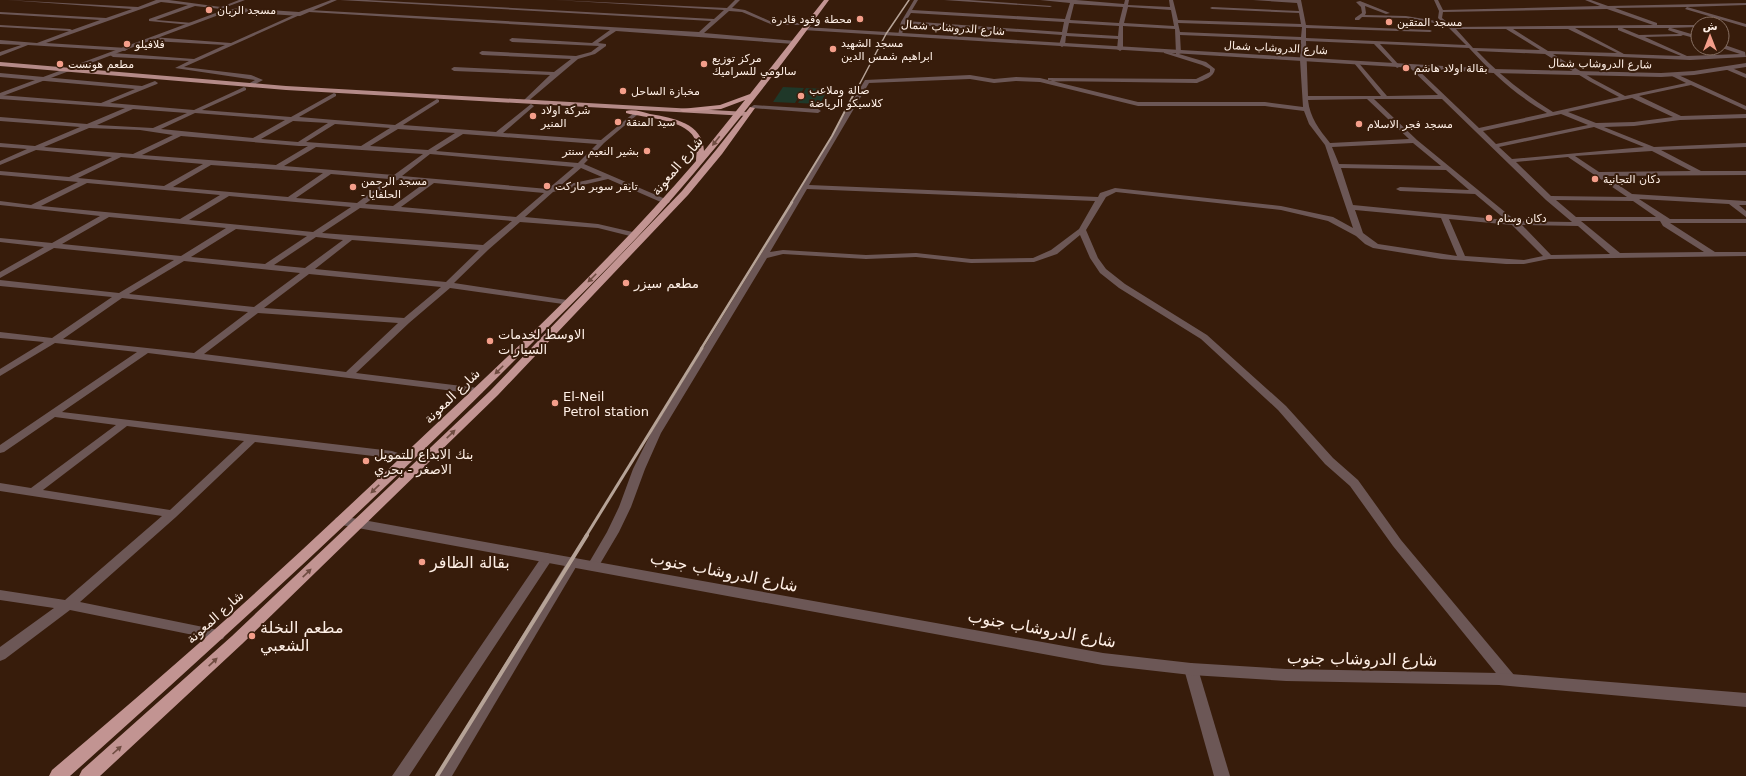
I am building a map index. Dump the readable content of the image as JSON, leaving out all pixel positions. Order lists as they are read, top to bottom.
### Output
{
  "streets": {
    "highway": ["شارع المعونة"],
    "street": ["شارع الدروشاب شمال", "شارع الدروشاب جنوب"]
  },
  "crossings": [
    ["شارع الدروشاب شمال", "شارع المعونة"],
    ["شارع المعونة", "شارع الدروشاب جنوب"]
  ],
  "places": [
    "مسجد الريان",
    "محطة وقود قادرة",
    "مسجد المتقين",
    "فلافيلو",
    "مسجد الشهيد ابراهيم شمس الدين",
    "مطعم هونست",
    "مركز توزيع سالومي للسراميك",
    "بقالة اولاد هاشم",
    "مخبازة الساحل",
    "صالة وملاعب كلاسيكو الرياضة",
    "شركة اولاد المنير",
    "سيد المنقة",
    "مسجد فجر الاسلام",
    "بشير النعيم سنتر",
    "دكان التجانية",
    "تايقر سوبر ماركت",
    "مسجد الرحمن - الحلفايا",
    "دكان وسام",
    "مطعم سيزر",
    "الاوسط لخدمات السيارات",
    "El-Neil Petrol station",
    "بنك الابداع للتمويل الاصغر - بحري",
    "بقالة الظافر",
    "مطعم النخلة الشعبي"
  ],
  "north": "top"
}
